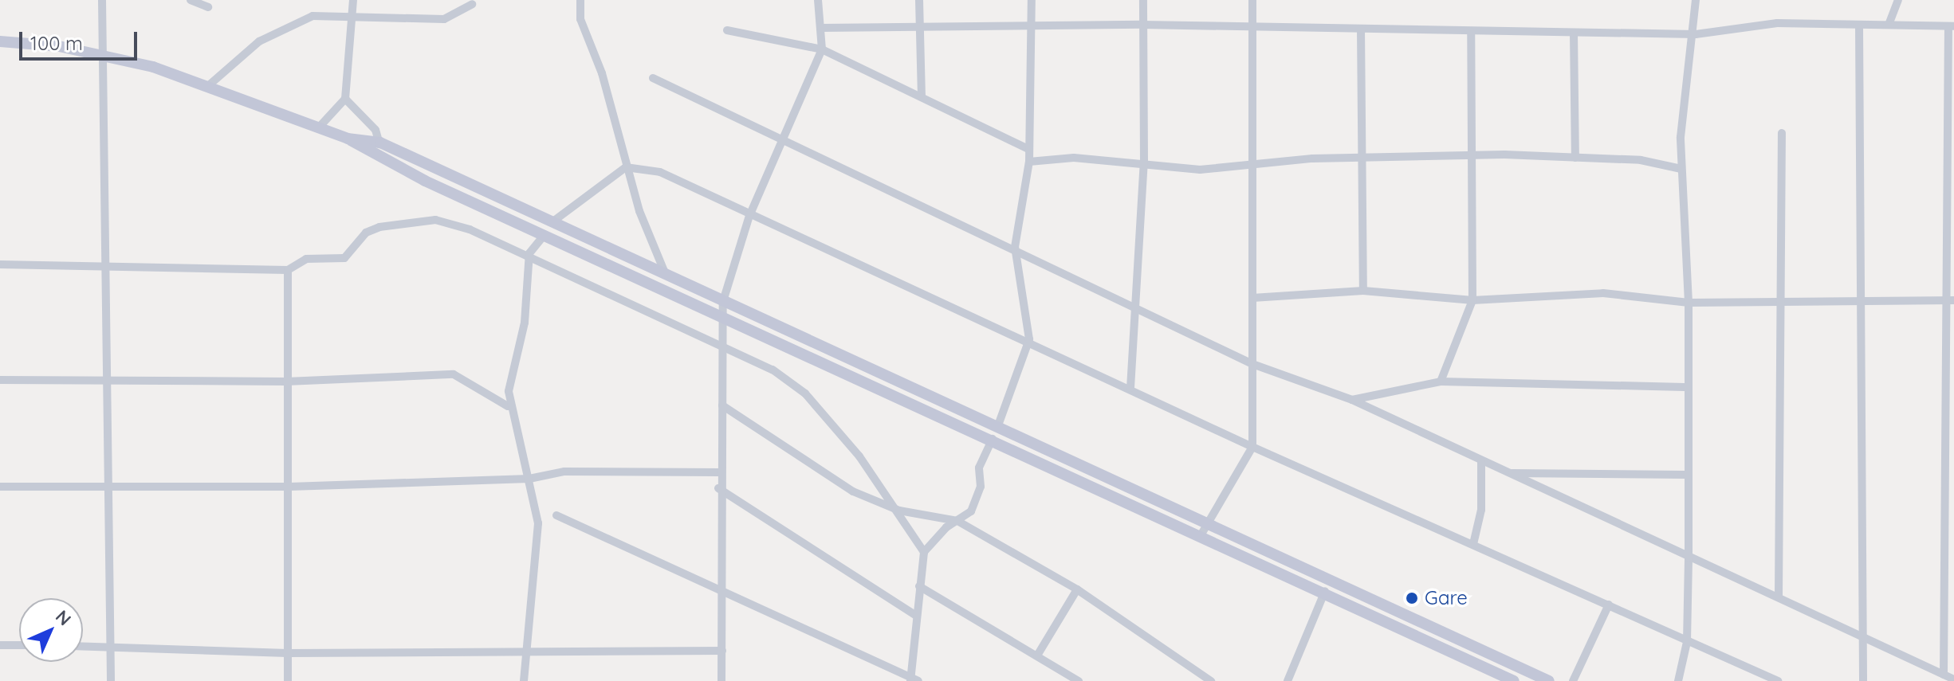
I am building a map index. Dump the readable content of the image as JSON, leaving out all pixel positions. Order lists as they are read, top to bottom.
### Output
{
  "places": ["Gare"],
  "scale_bar": "100 m",
  "north": "top right"
}
